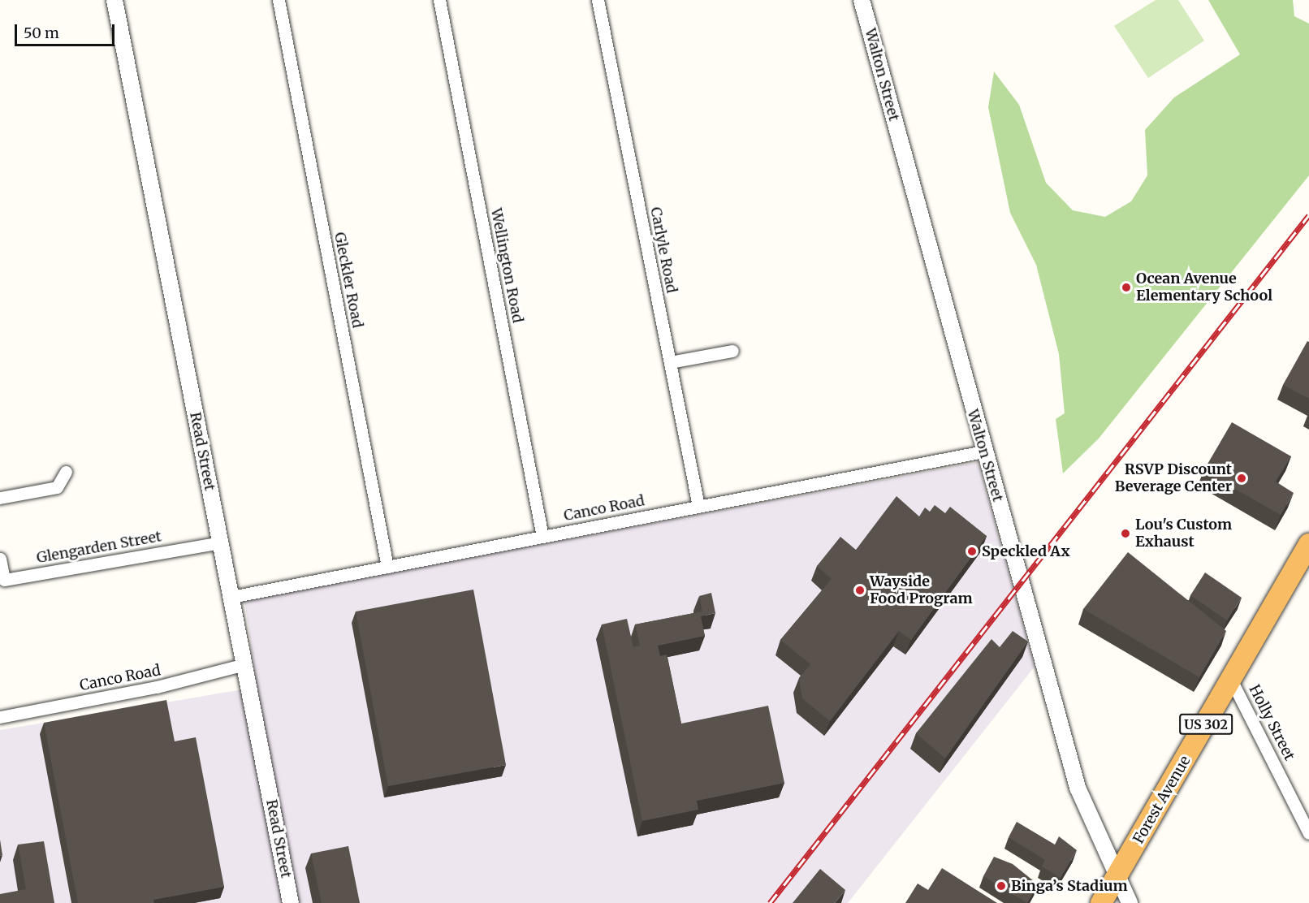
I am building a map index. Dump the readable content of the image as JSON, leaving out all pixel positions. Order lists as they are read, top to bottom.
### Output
{
  "streets": {
    "highway": ["US 302", "Forest Avenue"],
    "street": [
      "Walton Street",
      "Carlyle Road",
      "Wellington Road",
      "Gleckler Road",
      "Read Street",
      "Canco Road",
      "Glengarden Street",
      "Holly Street"
    ]
  },
  "crossings": [
    ["Walton Street", "Canco Road"],
    ["Walton Street", "Forest Avenue"],
    ["Carlyle Road", "Canco Road"],
    ["Wellington Road", "Canco Road"],
    ["Gleckler Road", "Canco Road"],
    ["Read Street", "Canco Road"],
    ["Read Street", "Glengarden Street"],
    ["Holly Street", "Forest Avenue"]
  ],
  "places": [
    "Ocean Avenue Elementary School",
    "RSVP Discount Beverage Center",
    "Lou's Custom Exhaust",
    "Speckled Ax",
    "Wayside Food Program",
    "Binga’s Stadium"
  ],
  "scale_bar": "50 m"
}
